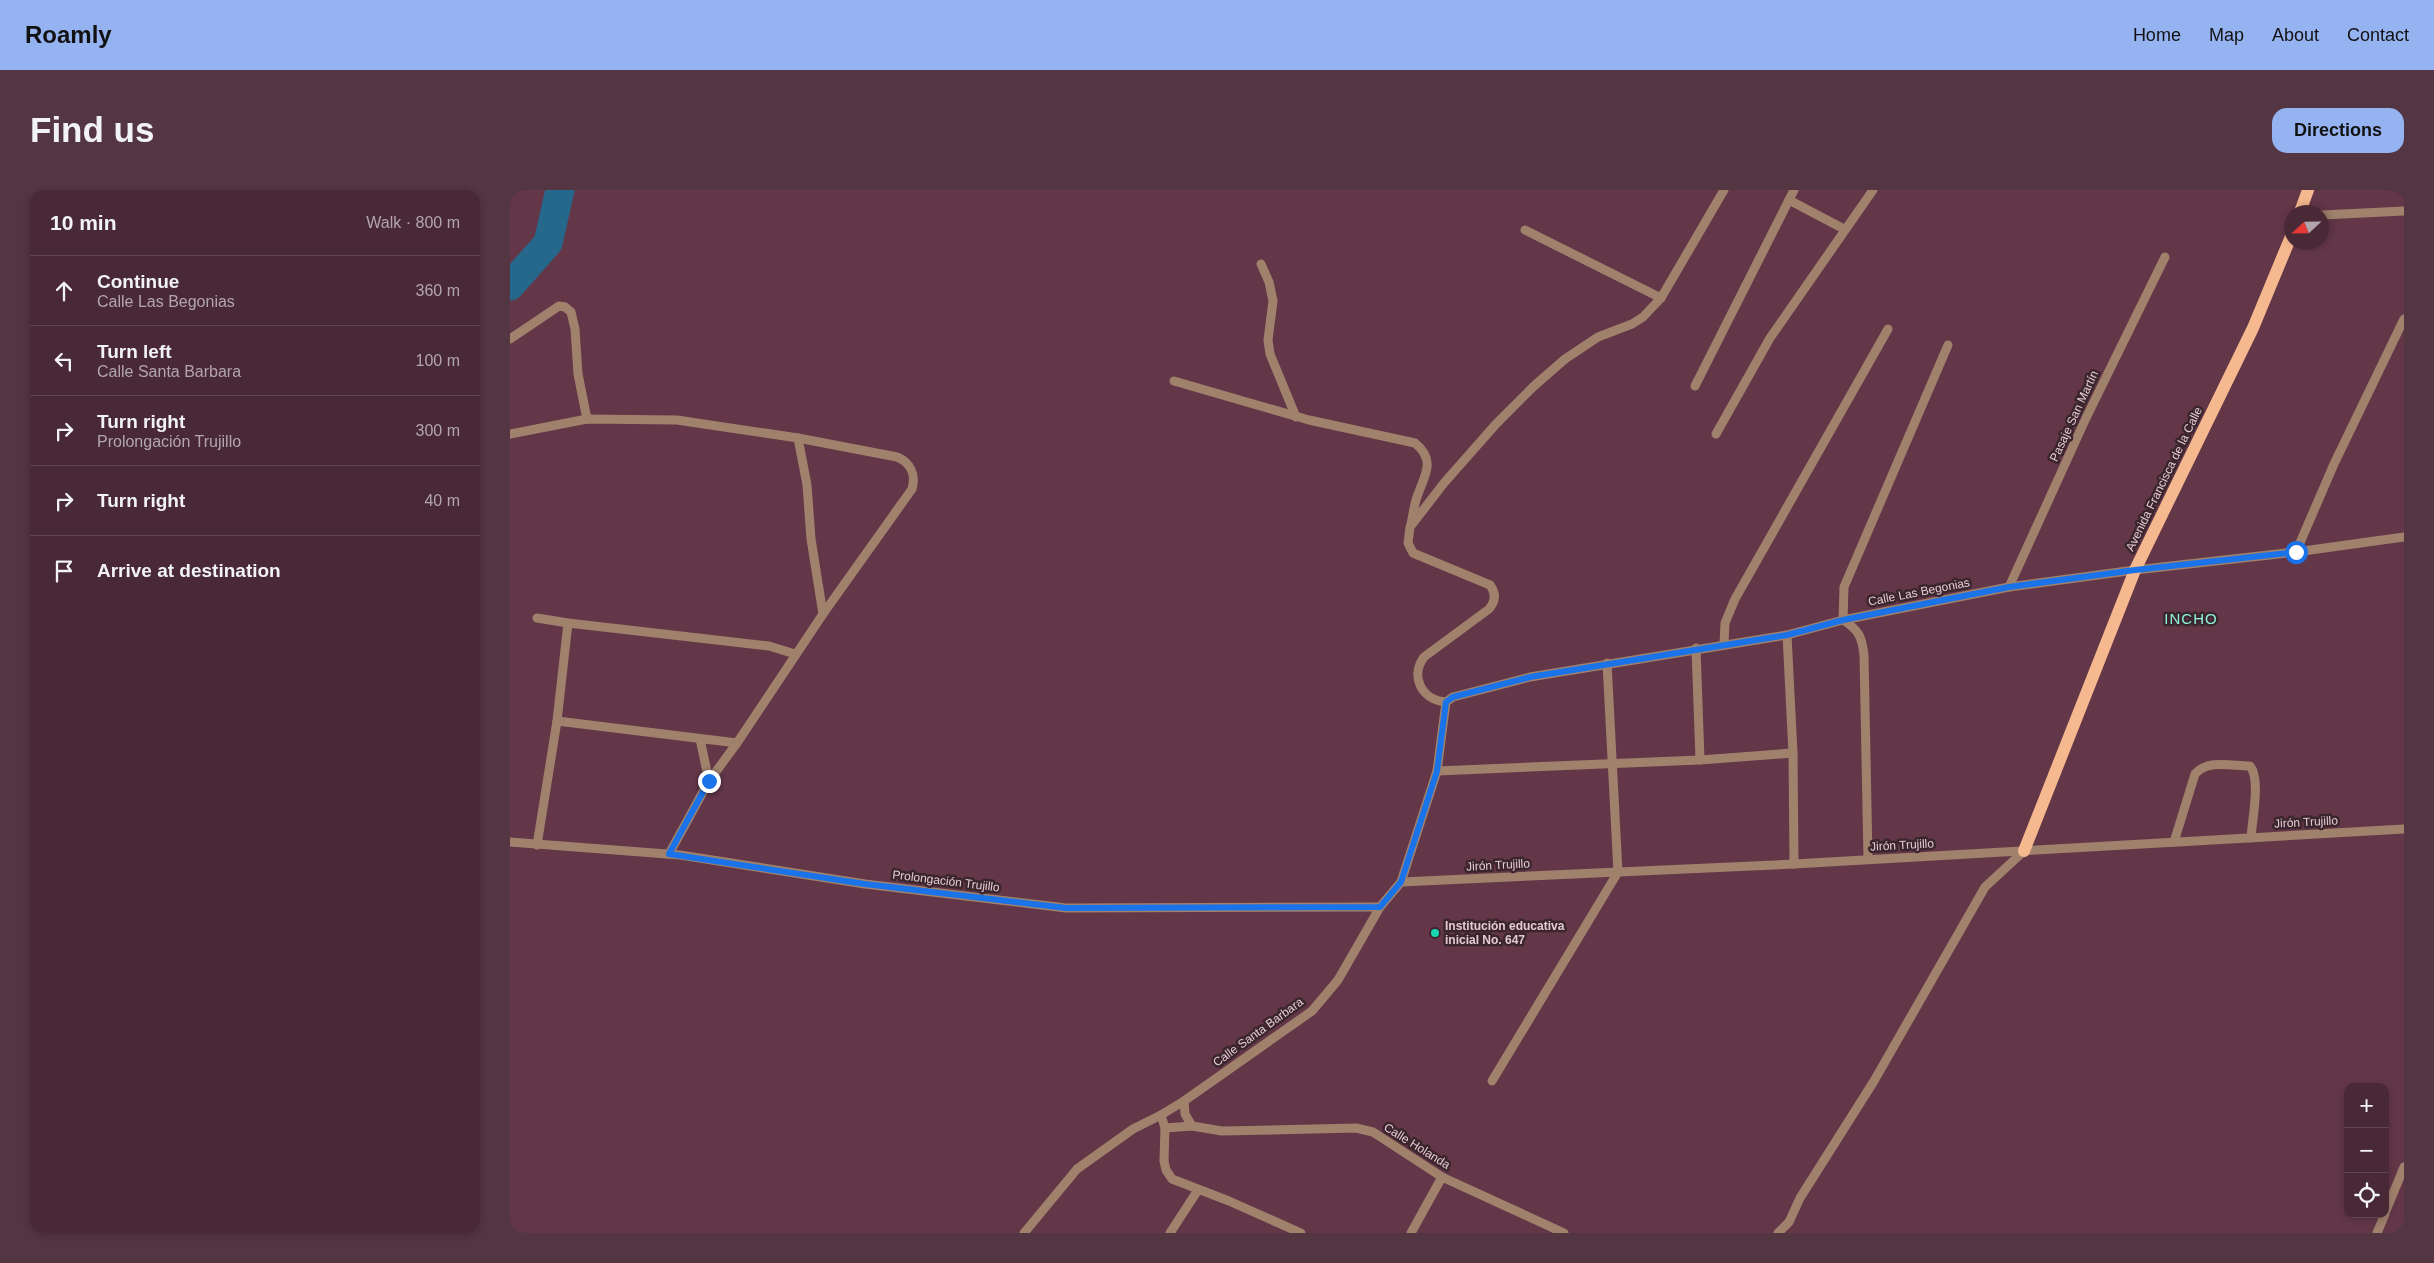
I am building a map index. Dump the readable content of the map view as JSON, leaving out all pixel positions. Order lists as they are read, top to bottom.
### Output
{
  "streets": {
    "main road": ["Avenida Francisca de la Calle"],
    "street": [
      "Pasaje San Martín",
      "Calle Las Begonias",
      "Jirón Trujillo",
      "Prolongación Trujillo",
      "Calle Santa Barbara",
      "Calle Holanda"
    ]
  },
  "crossings": [
    ["Pasaje San Martín", "Calle Las Begonias"],
    ["Avenida Francisca de la Calle", "Calle Las Begonias"],
    ["Avenida Francisca de la Calle", "Jirón Trujillo"],
    ["Calle Las Begonias", "Calle Santa Barbara"],
    ["Jirón Trujillo", "Calle Santa Barbara"],
    ["Prolongación Trujillo", "Calle Santa Barbara"]
  ],
  "districts": ["INCHO"],
  "places": ["Institución educativa inicial No. 647"],
  "north": "left",
  "page": {
    "header": "Roamly",
    "nav": [
      "Home",
      "Map",
      "About",
      "Contact"
    ],
    "buttons": "Directions",
    "title": "Find us",
    "heading": ["10 min", "Walk · 800 m"],
    "list": [
      ["Continue", "Calle Las Begonias", "360 m"],
      ["Turn left", "Calle Santa Barbara", "100 m"],
      ["Turn right", "Prolongación Trujillo", "300 m"],
      ["Turn right", "40 m"],
      "Arrive at destination"
    ],
    "map_buttons": ["+", "−"]
  }
}
